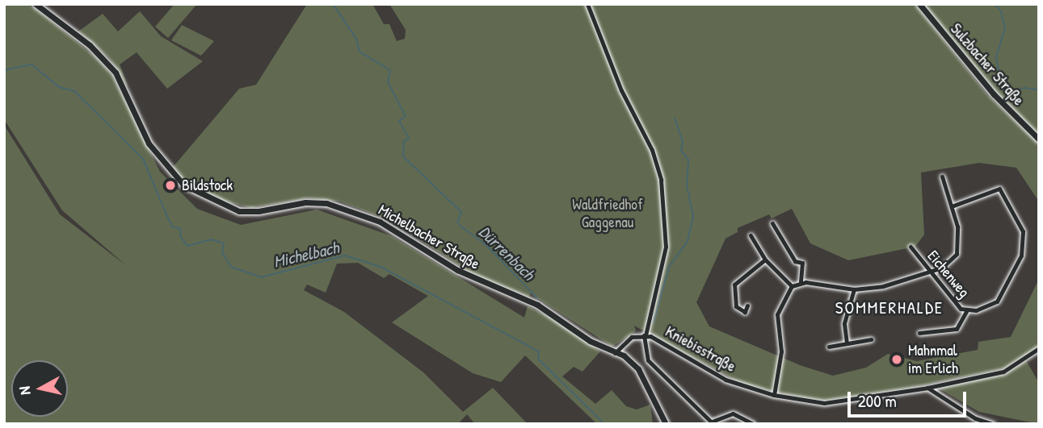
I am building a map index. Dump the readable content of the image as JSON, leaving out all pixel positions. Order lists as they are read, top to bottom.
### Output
{
  "streets": {
    "main road": ["Sulzbacher Straße", "Michelbacher Straße"],
    "street": ["Eichenweg", "Kniebisstraße"]
  },
  "crossings": [
    ["Michelbacher Straße", "Kniebisstraße"]
  ],
  "districts": ["SOMMERHALDE"],
  "water": ["Dürrenbach", "Michelbach"],
  "parks": ["Waldfriedhof Gaggenau"],
  "places": ["Bildstock", "Mahnmal im Erlich"],
  "scale_bar": "200 m",
  "north": "left"
}
